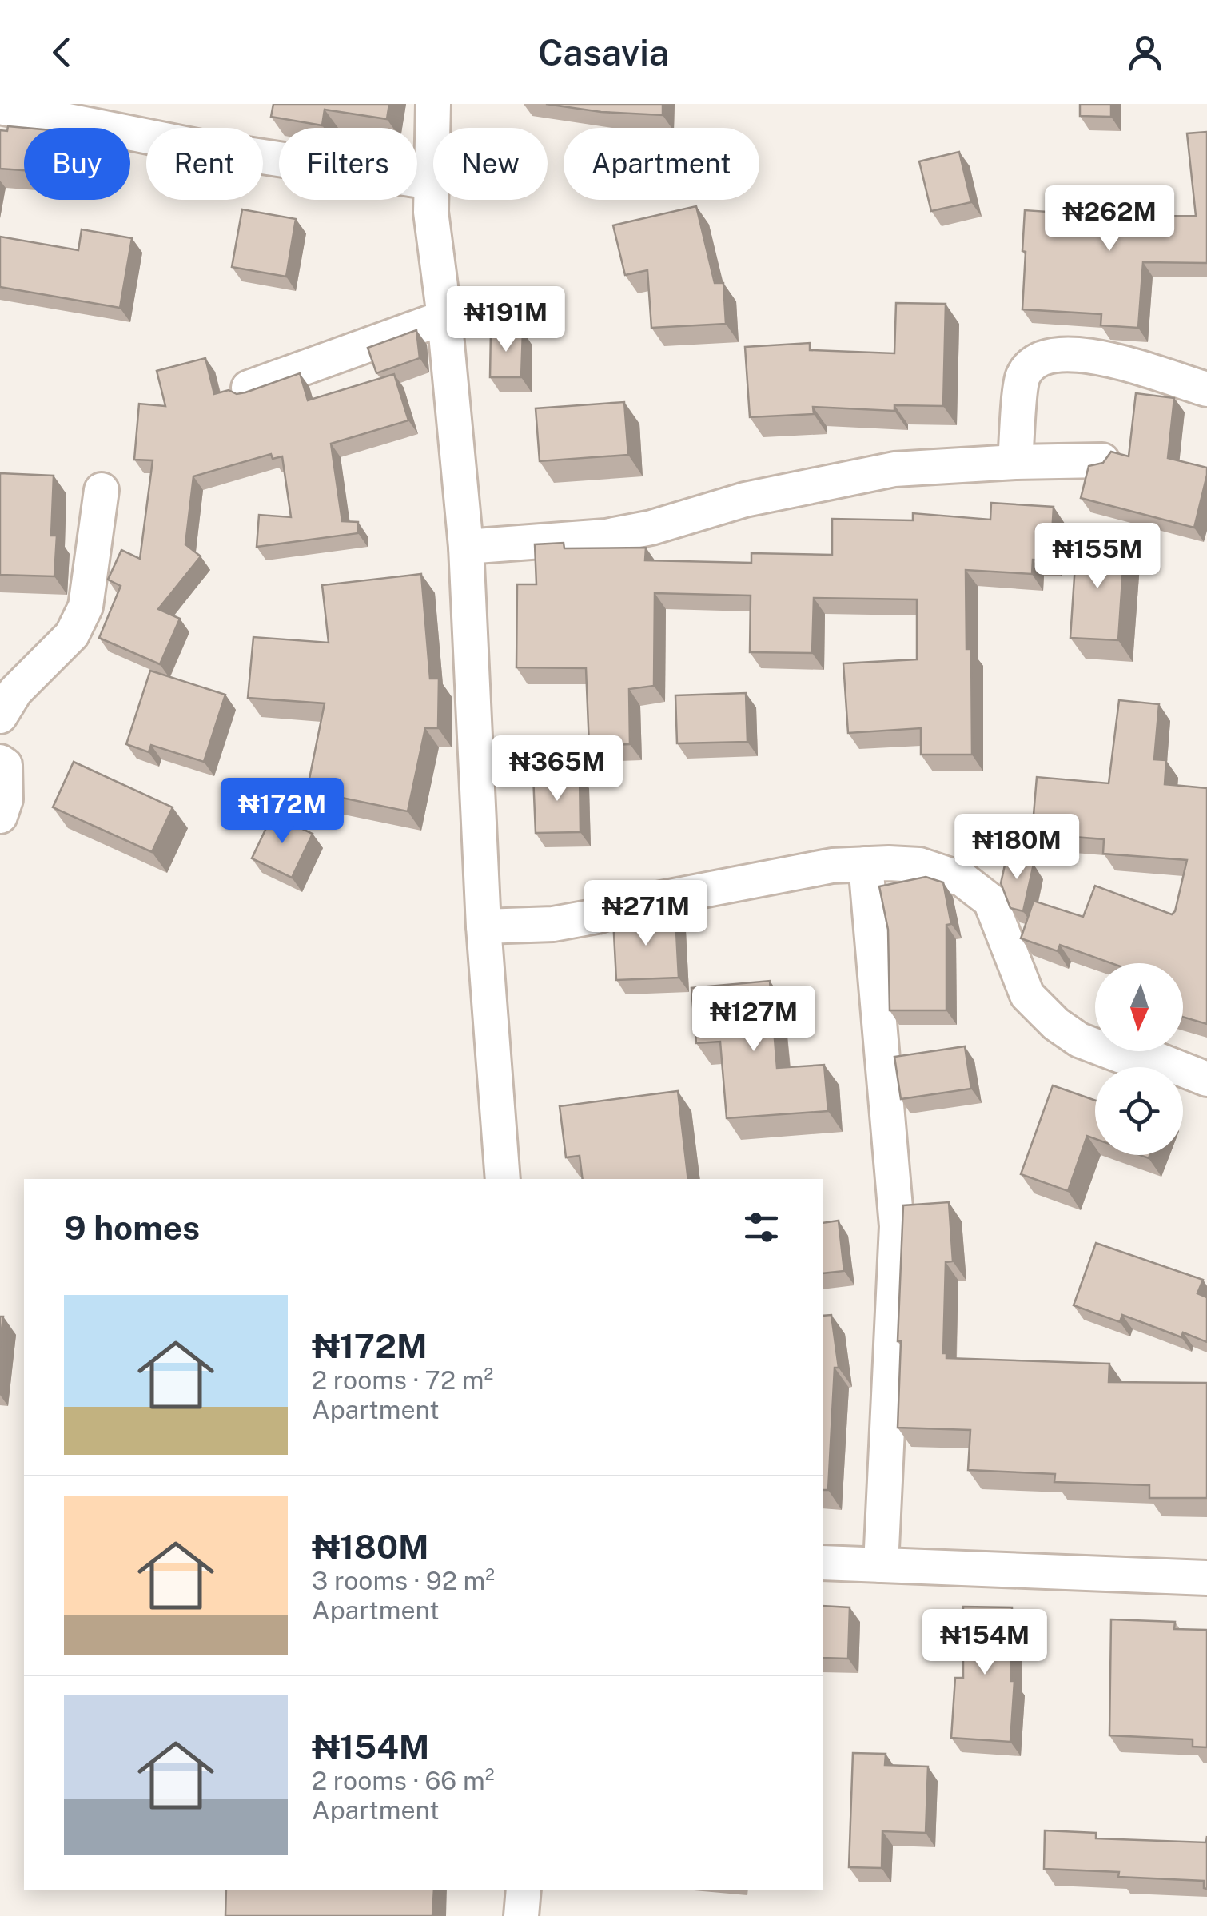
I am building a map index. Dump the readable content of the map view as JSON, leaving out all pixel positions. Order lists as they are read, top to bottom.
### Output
{
  "north": "bottom",
  "page": {
    "header": "Casavia",
    "chip": [
      "Buy",
      "Rent",
      "Filters",
      "New",
      "Apartment"
    ],
    "price": [
      "₦262M",
      "₦191M",
      "₦155M",
      "₦365M",
      "₦172M",
      "₦180M",
      "₦271M",
      "₦127M",
      "₦154M"
    ],
    "heading": "9 homes",
    "list": [
      {
        "name": "₦172M",
        "note": "2 rooms · 72 m² · Apartment"
      },
      {
        "name": "₦180M",
        "note": "3 rooms · 92 m² · Apartment"
      },
      {
        "name": "₦154M",
        "note": "2 rooms · 66 m² · Apartment"
      }
    ]
  }
}
